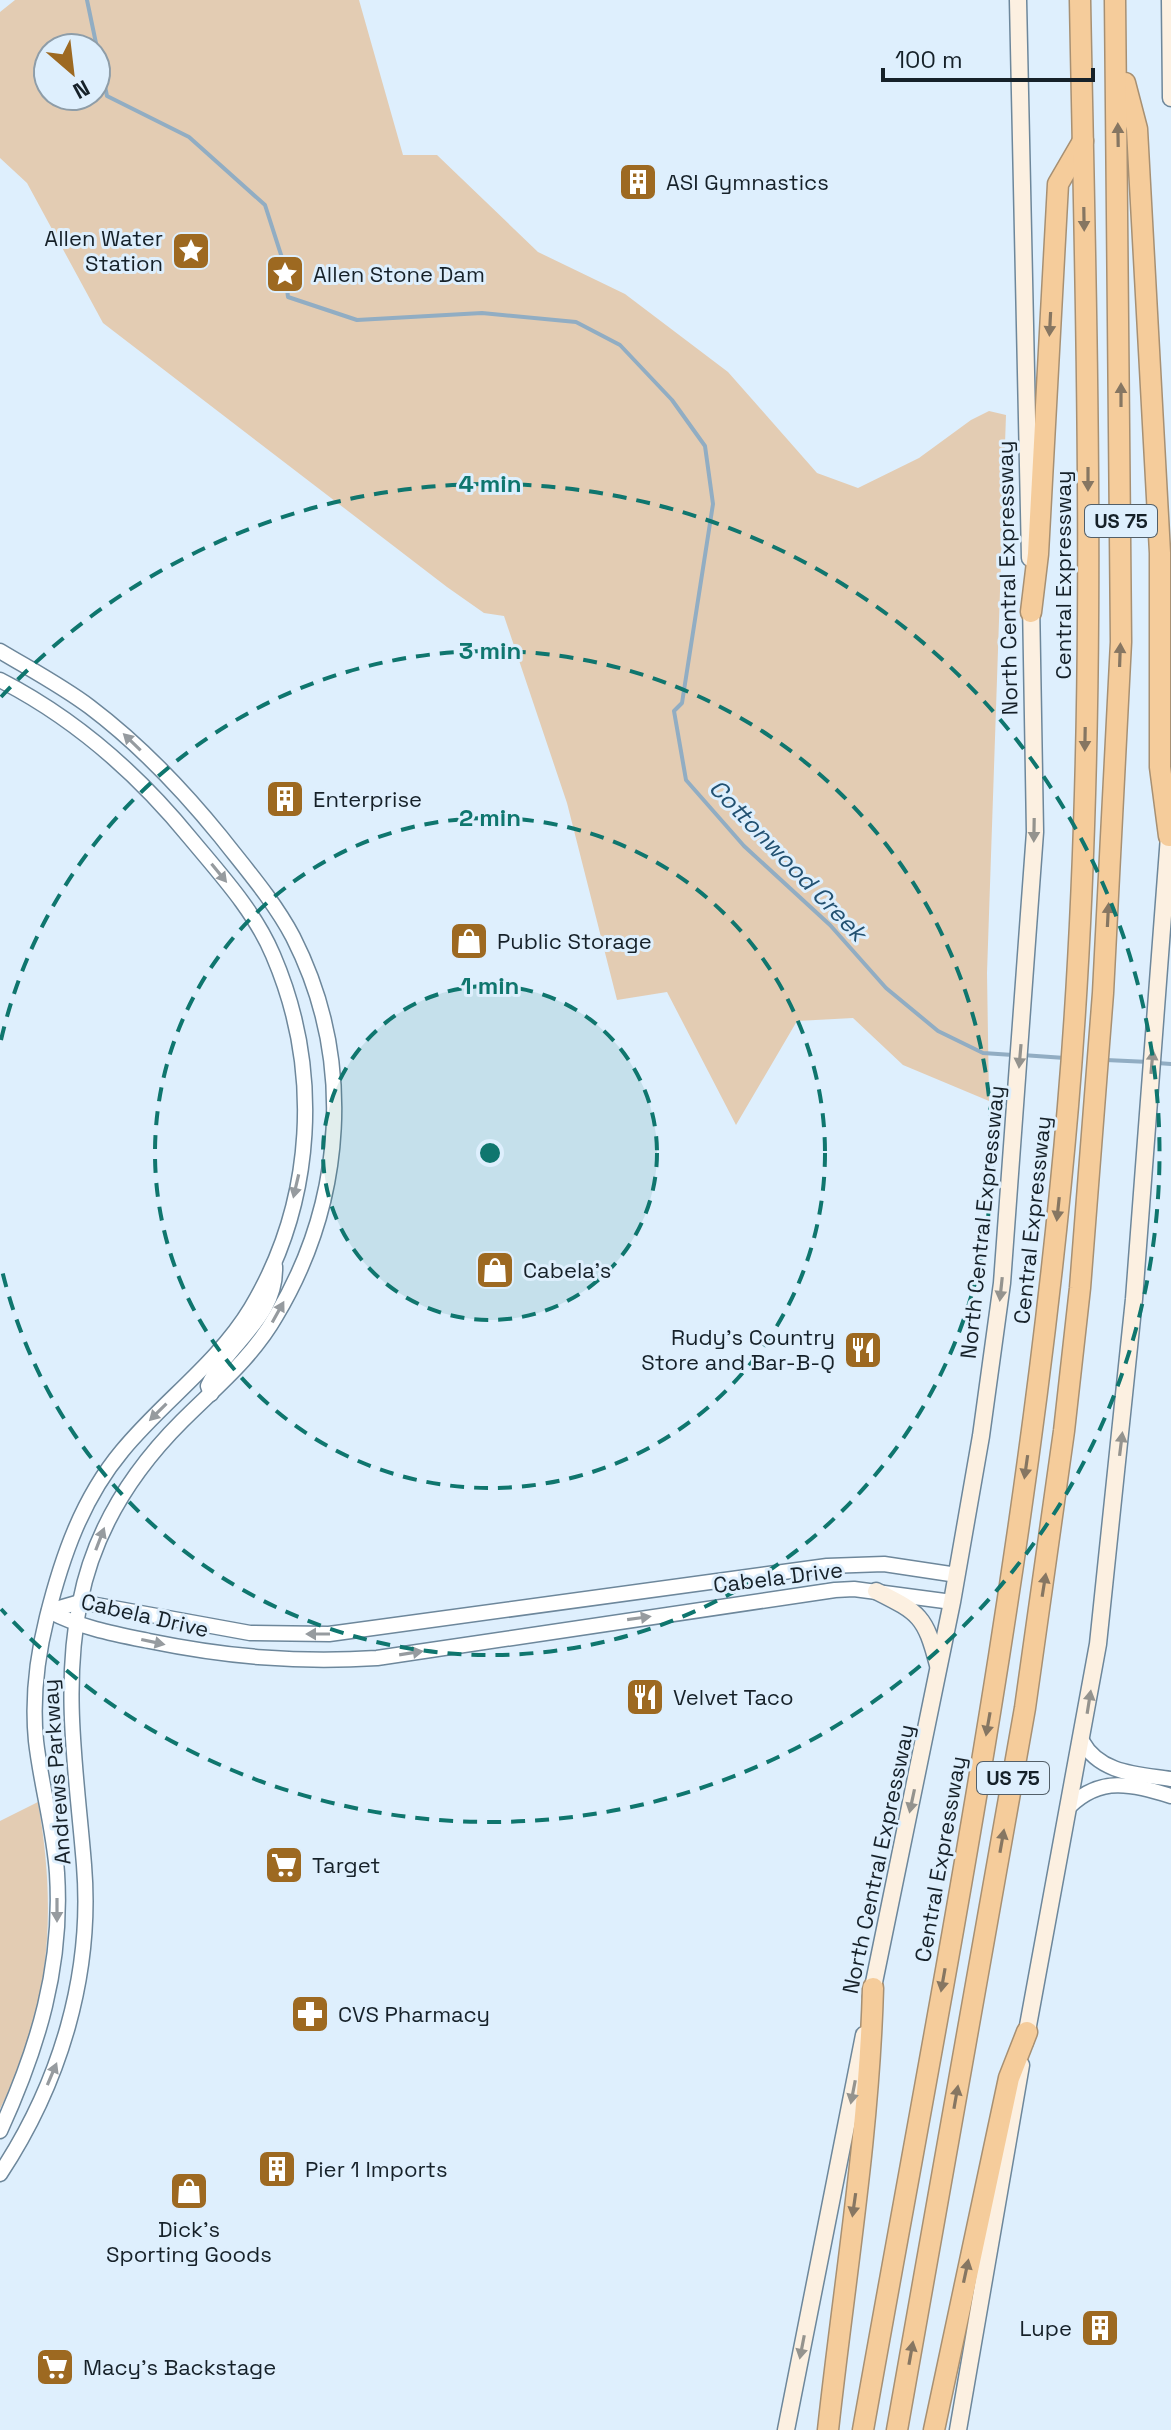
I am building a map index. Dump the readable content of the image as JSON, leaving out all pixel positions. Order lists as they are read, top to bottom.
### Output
{
  "streets": {
    "highway": ["US 75", "Central Expressway"],
    "main road": ["North Central Expressway"],
    "street": ["Cabela Drive", "Andrews Parkway"]
  },
  "crossings": [
    ["North Central Expressway", "Cabela Drive"],
    ["Cabela Drive", "Andrews Parkway"]
  ],
  "water": ["Cottonwood Creek"],
  "places": {
    "building": [
      "ASI Gymnastics",
      "Enterprise",
      "Pier 1 Imports",
      "Lupe"
    ],
    "place": ["Allen Water Station", "Allen Stone Dam"],
    "shop": ["Public Storage", "Cabela's", "Dick's Sporting Goods"],
    "restaurant": ["Rudy's Country Store and Bar-B-Q", "Velvet Taco"],
    "supermarket": ["Target", "Macy's Backstage"],
    "pharmacy": ["CVS Pharmacy"]
  },
  "scale_bar": "100 m",
  "north": "bottom right",
  "rings": [
    "4 min",
    "3 min",
    "2 min",
    "1 min"
  ]
}
